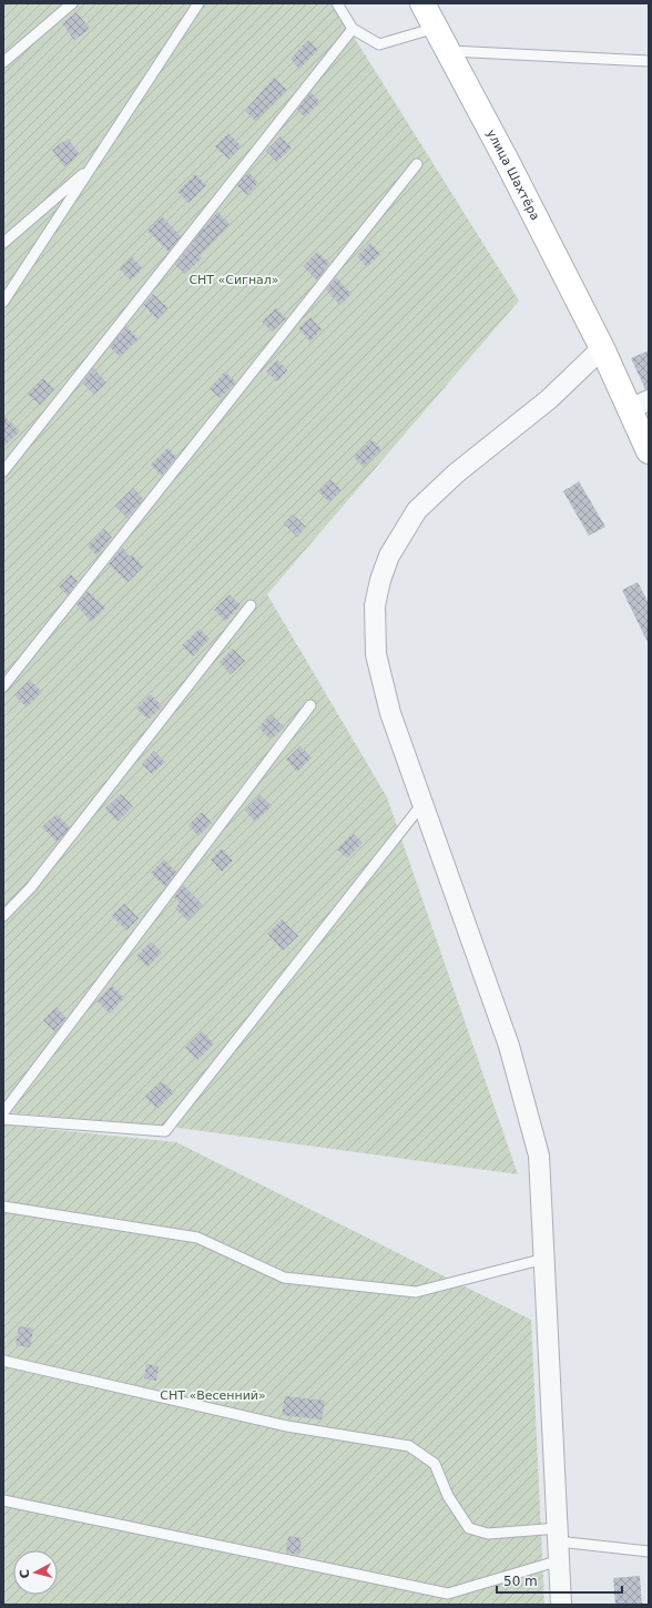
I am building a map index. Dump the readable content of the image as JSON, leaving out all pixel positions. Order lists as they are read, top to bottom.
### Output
{
  "streets": {
    "main road": ["улица Шахтёра"]
  },
  "parks": ["СНТ «Сигнал»", "СНТ «Весенний»"],
  "scale_bar": "50 m",
  "north": "left"
}
